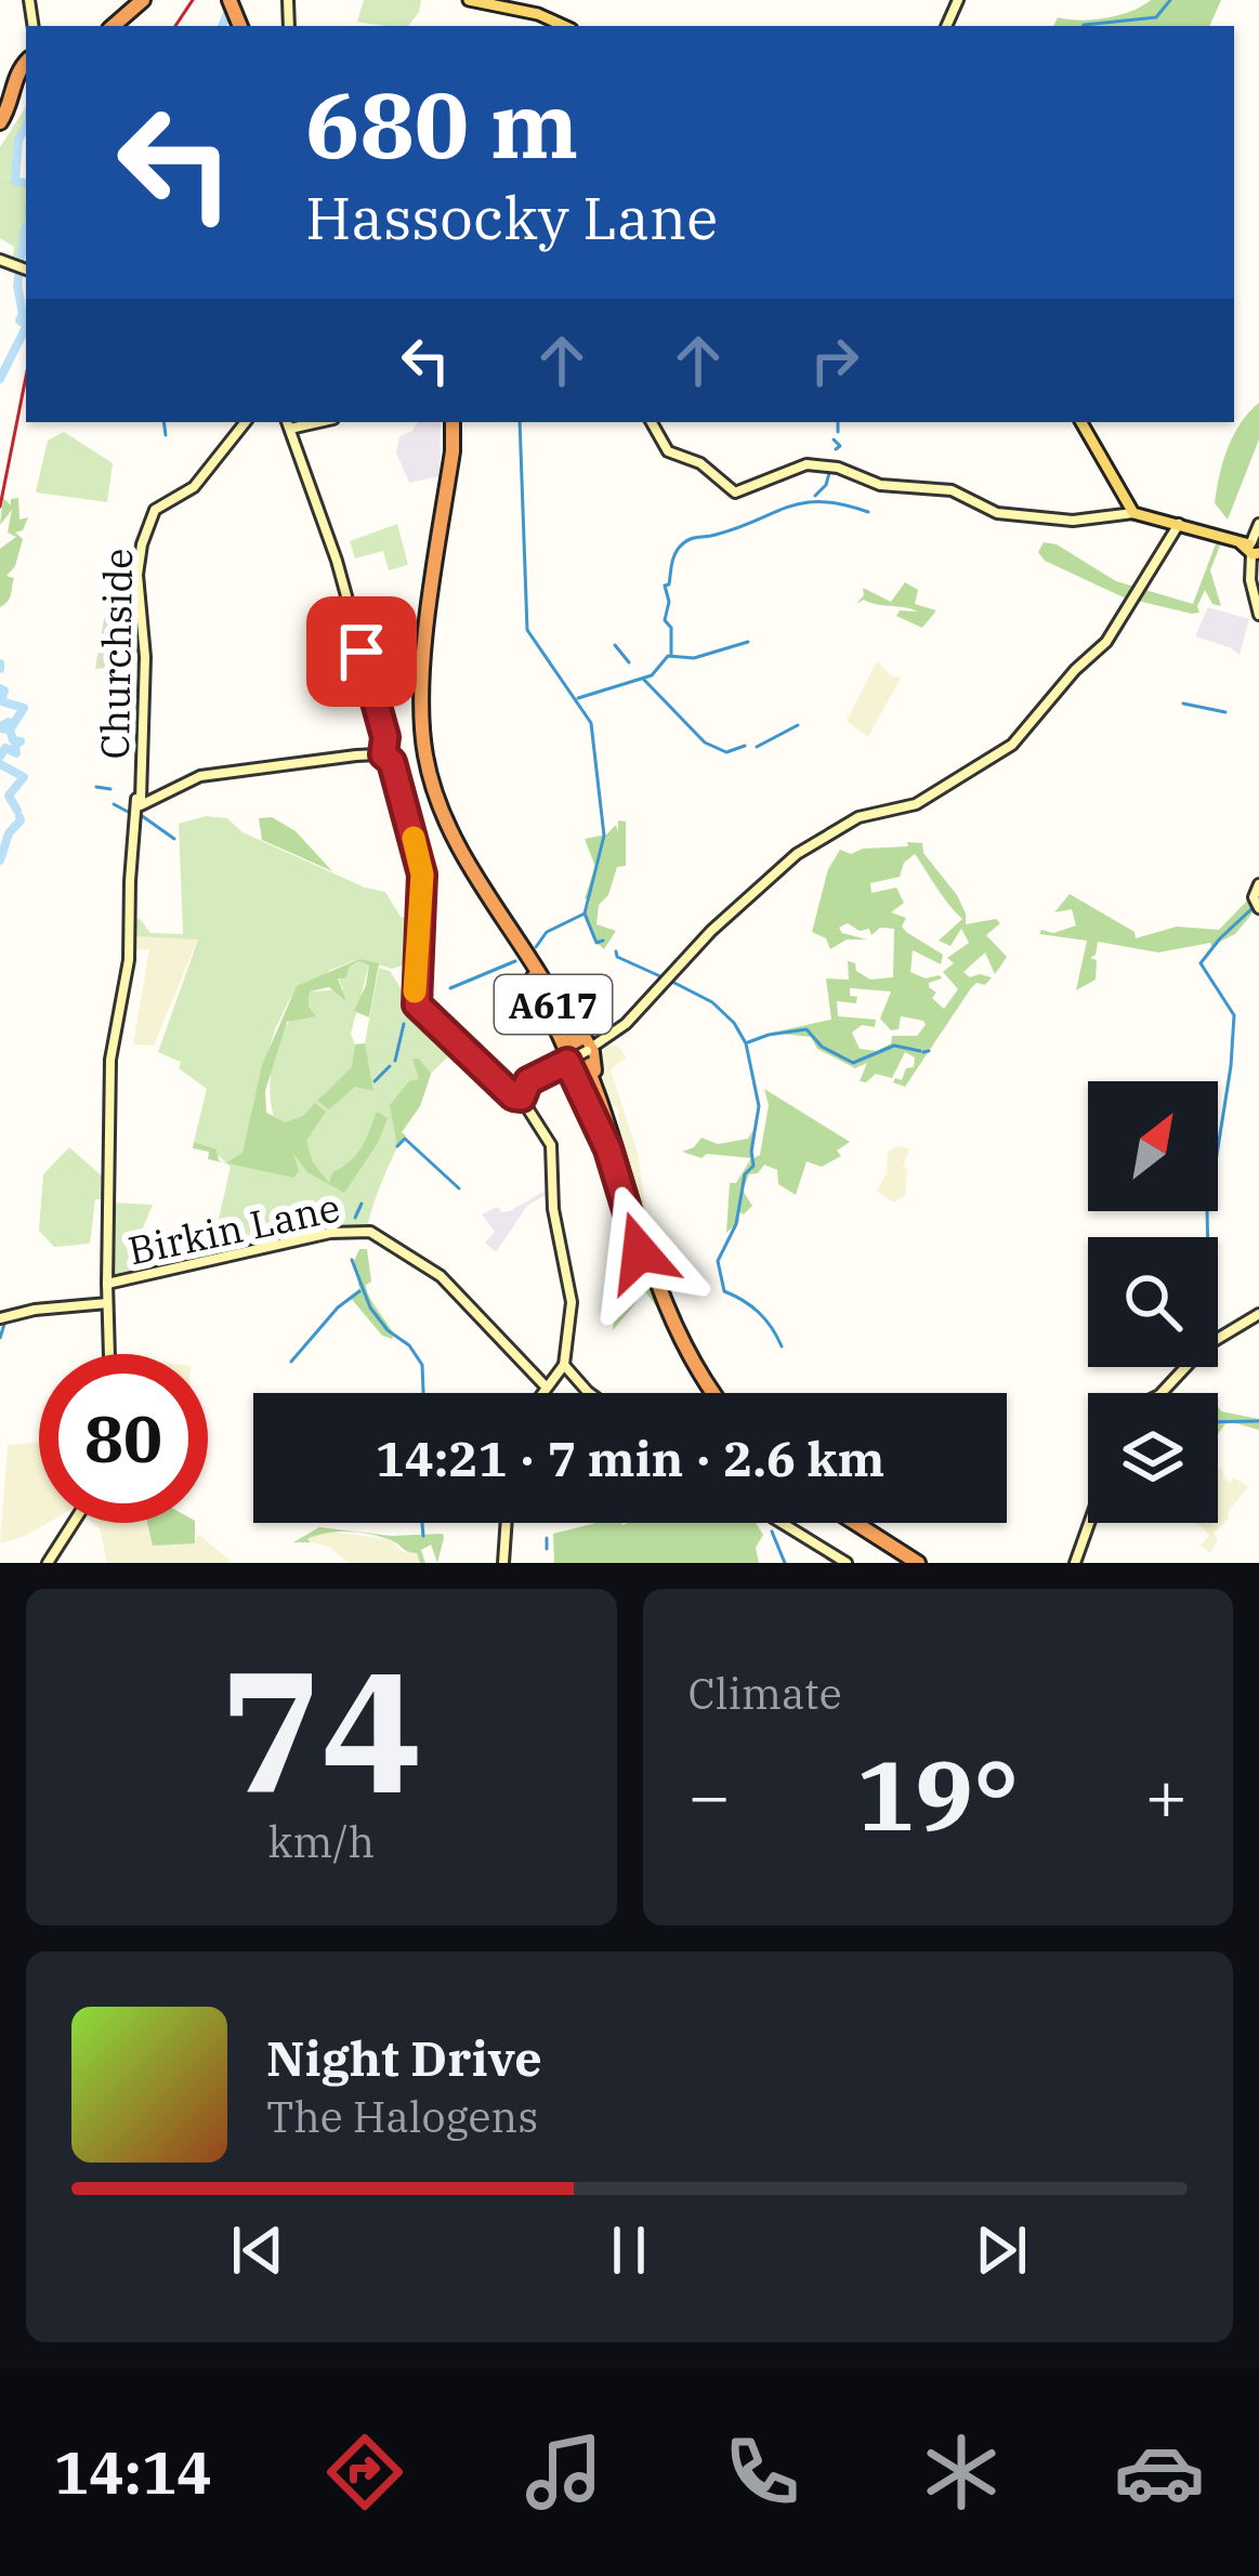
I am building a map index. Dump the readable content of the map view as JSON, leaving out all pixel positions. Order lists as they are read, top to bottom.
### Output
{
  "streets": {
    "highway": ["A617"],
    "main road": ["Churchside", "Birkin Lane"]
  },
  "crossings": [
    ["Churchside", "Birkin Lane"]
  ],
  "north": "top right",
  "page": {
    "turn": ["680 m", "Hassocky Lane"],
    "limit": "80",
    "trip": "14:21 · 7 min · 2.6 km",
    "tile": [
      ["74", "km/h"],
      "Climate"
    ],
    "heat": ["−", "19°", "+"],
    "song": ["Night Drive", "The Halogens"],
    "tabs": "14:14"
  }
}
